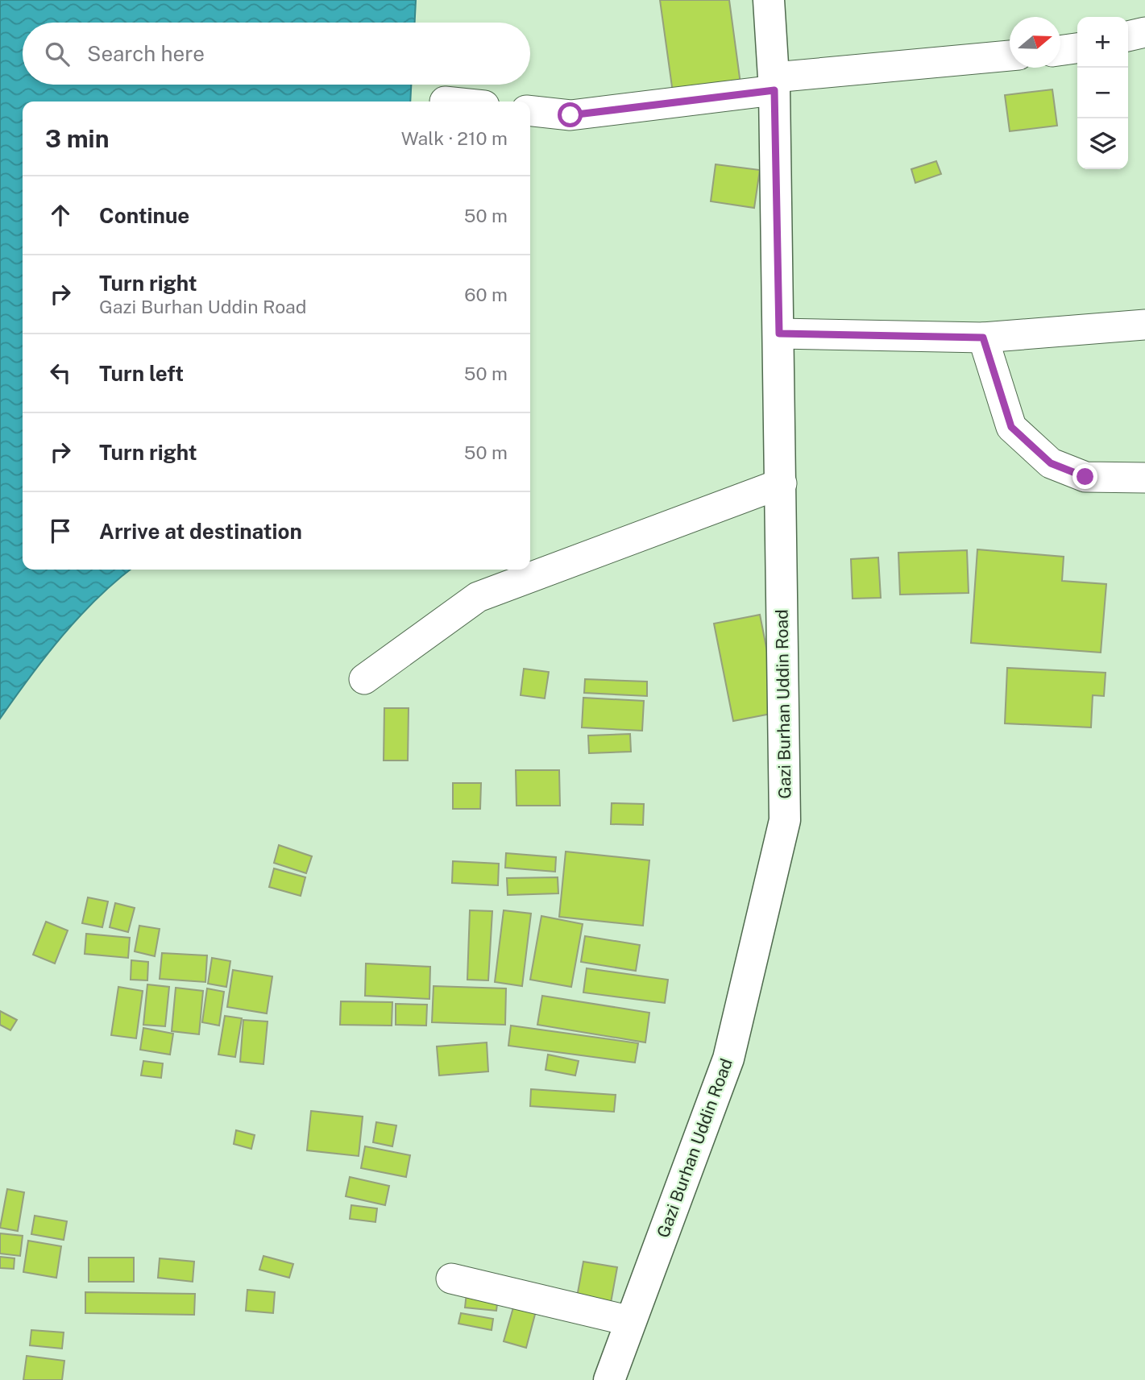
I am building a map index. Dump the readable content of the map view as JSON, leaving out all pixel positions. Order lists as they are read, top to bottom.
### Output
{
  "streets": {
    "street": ["Gazi Burhan Uddin Road"]
  },
  "north": "right",
  "page": {
    "map_buttons": ["+", "−"],
    "search": "Search here",
    "heading": ["3 min", "Walk · 210 m"],
    "list": [
      ["Continue", "50 m"],
      ["Turn right", "Gazi Burhan Uddin Road", "60 m"],
      ["Turn left", "50 m"],
      ["Turn right", "50 m"],
      "Arrive at destination"
    ]
  }
}
